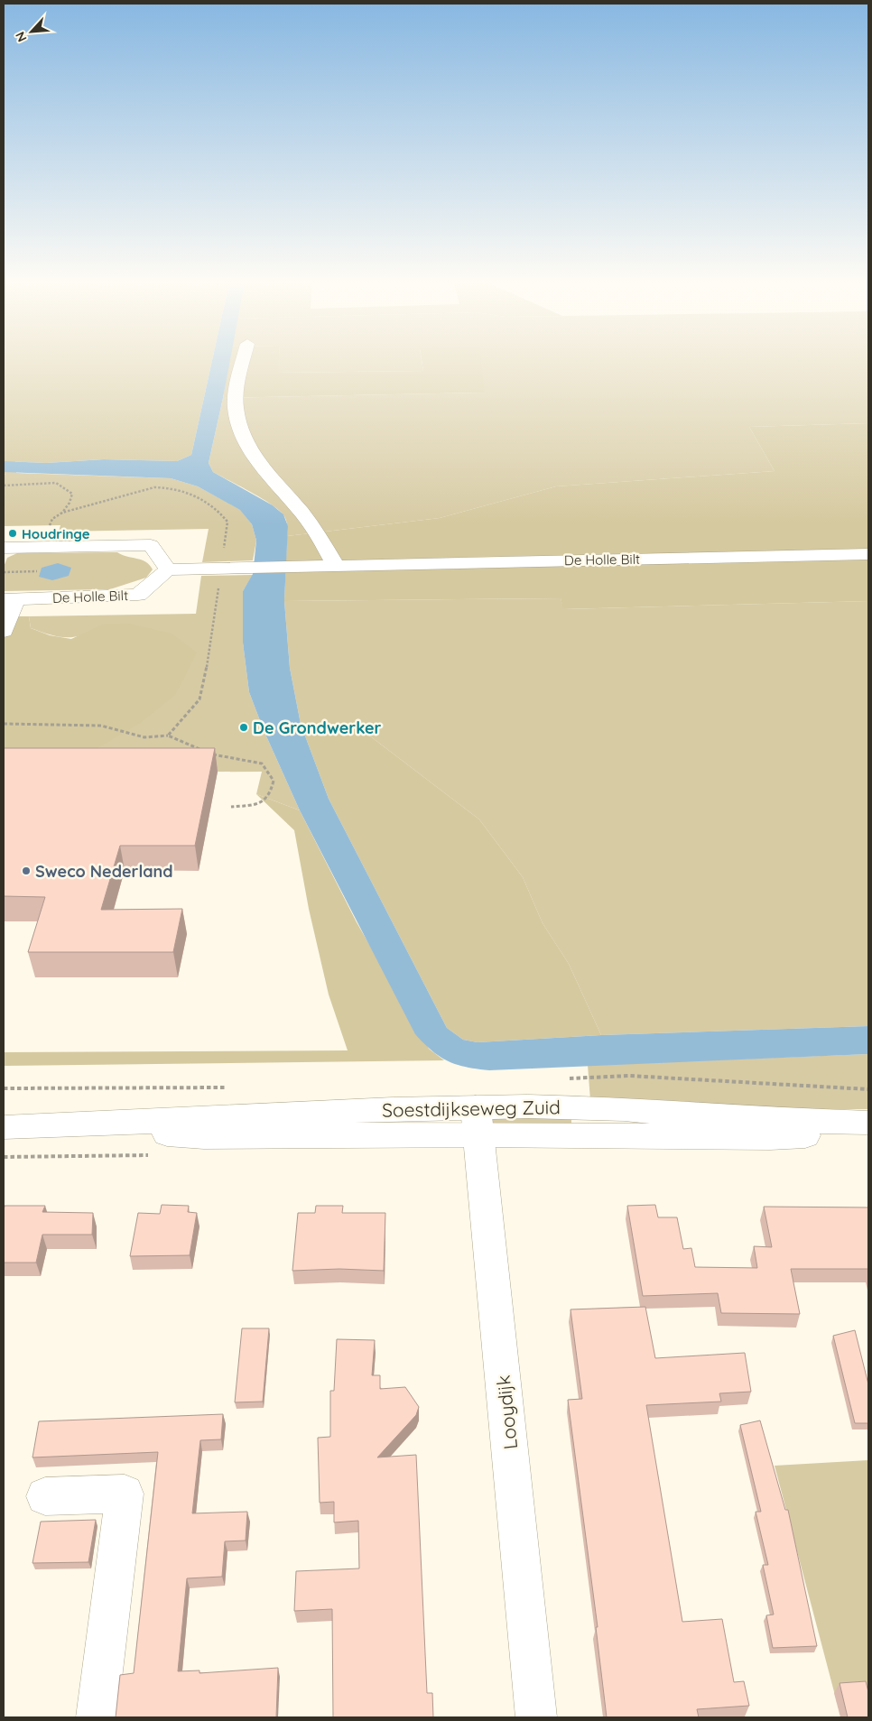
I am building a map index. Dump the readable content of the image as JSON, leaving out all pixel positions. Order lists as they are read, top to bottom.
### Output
{
  "streets": {
    "main road": ["De Holle Bilt", "Soestdijkseweg Zuid", "Looydijk"]
  },
  "crossings": [
    ["Soestdijkseweg Zuid", "Looydijk"]
  ],
  "places": ["Houdringe", "De Grondwerker", "Sweco Nederland"],
  "north": "bottom left"
}
